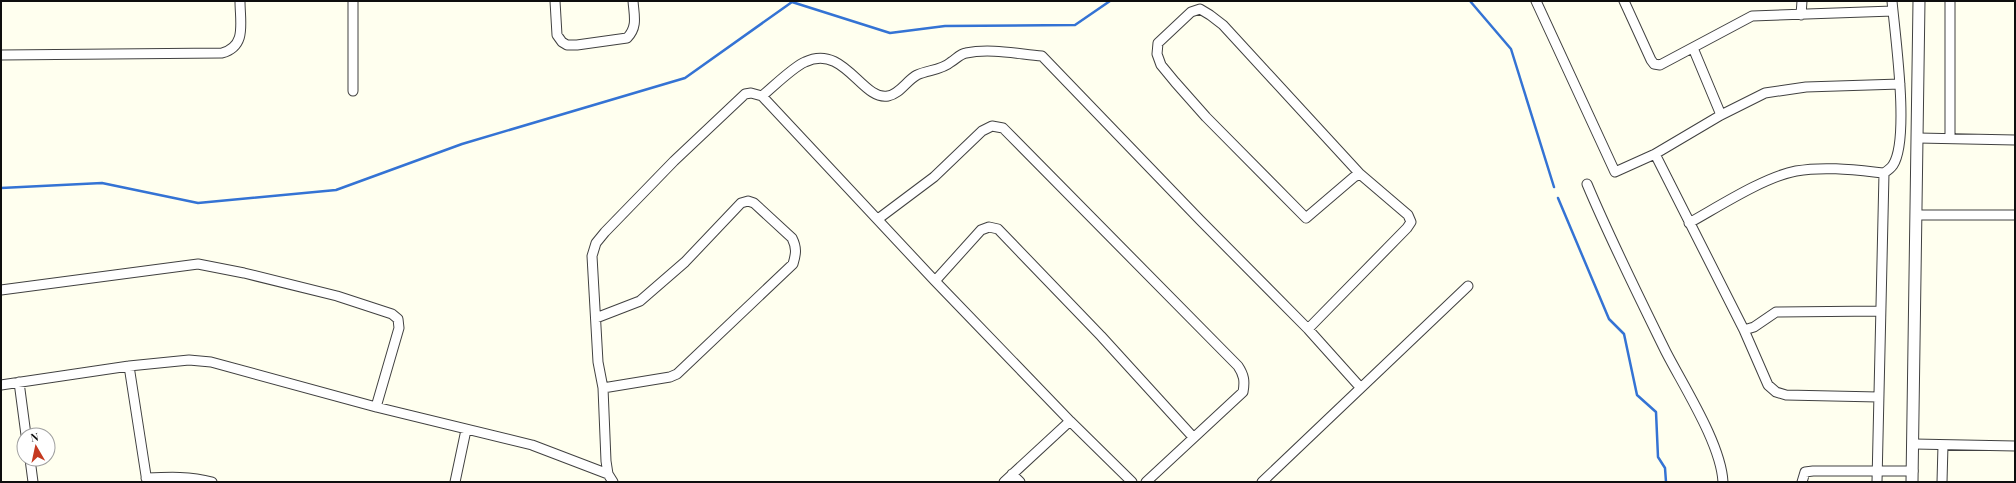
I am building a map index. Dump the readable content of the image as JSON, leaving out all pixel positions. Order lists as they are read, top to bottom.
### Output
{
  "north": "top"
}
